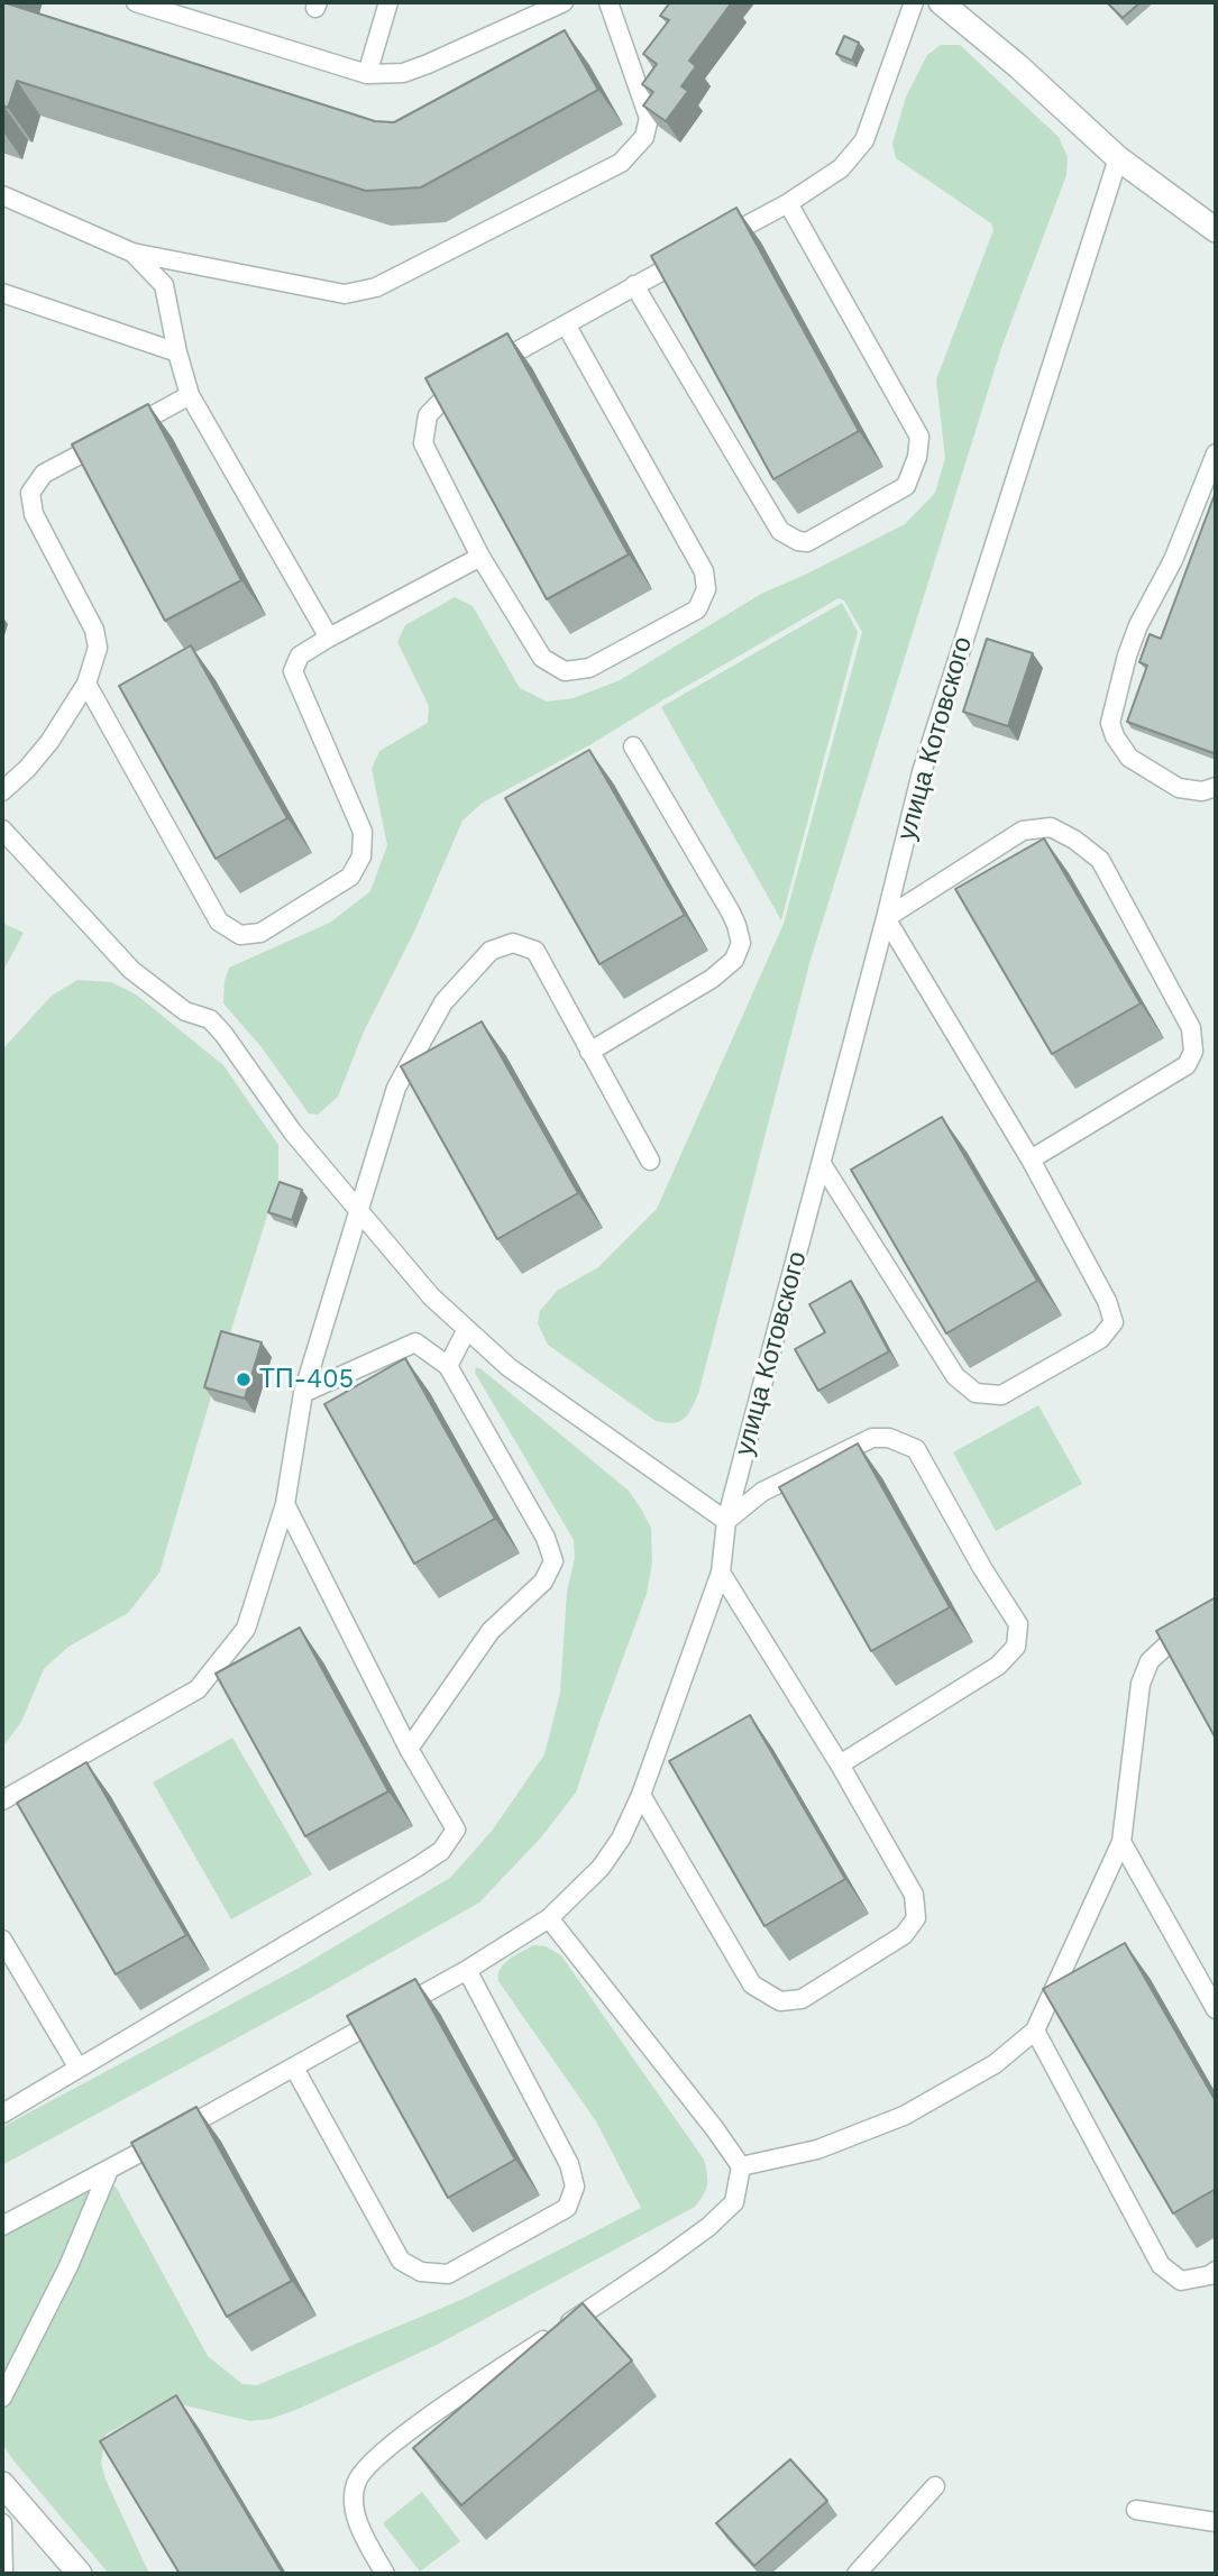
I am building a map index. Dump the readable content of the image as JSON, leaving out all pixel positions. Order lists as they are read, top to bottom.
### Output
{
  "streets": {
    "lane": ["улица Котовского"]
  },
  "places": ["ТП-405"]
}
